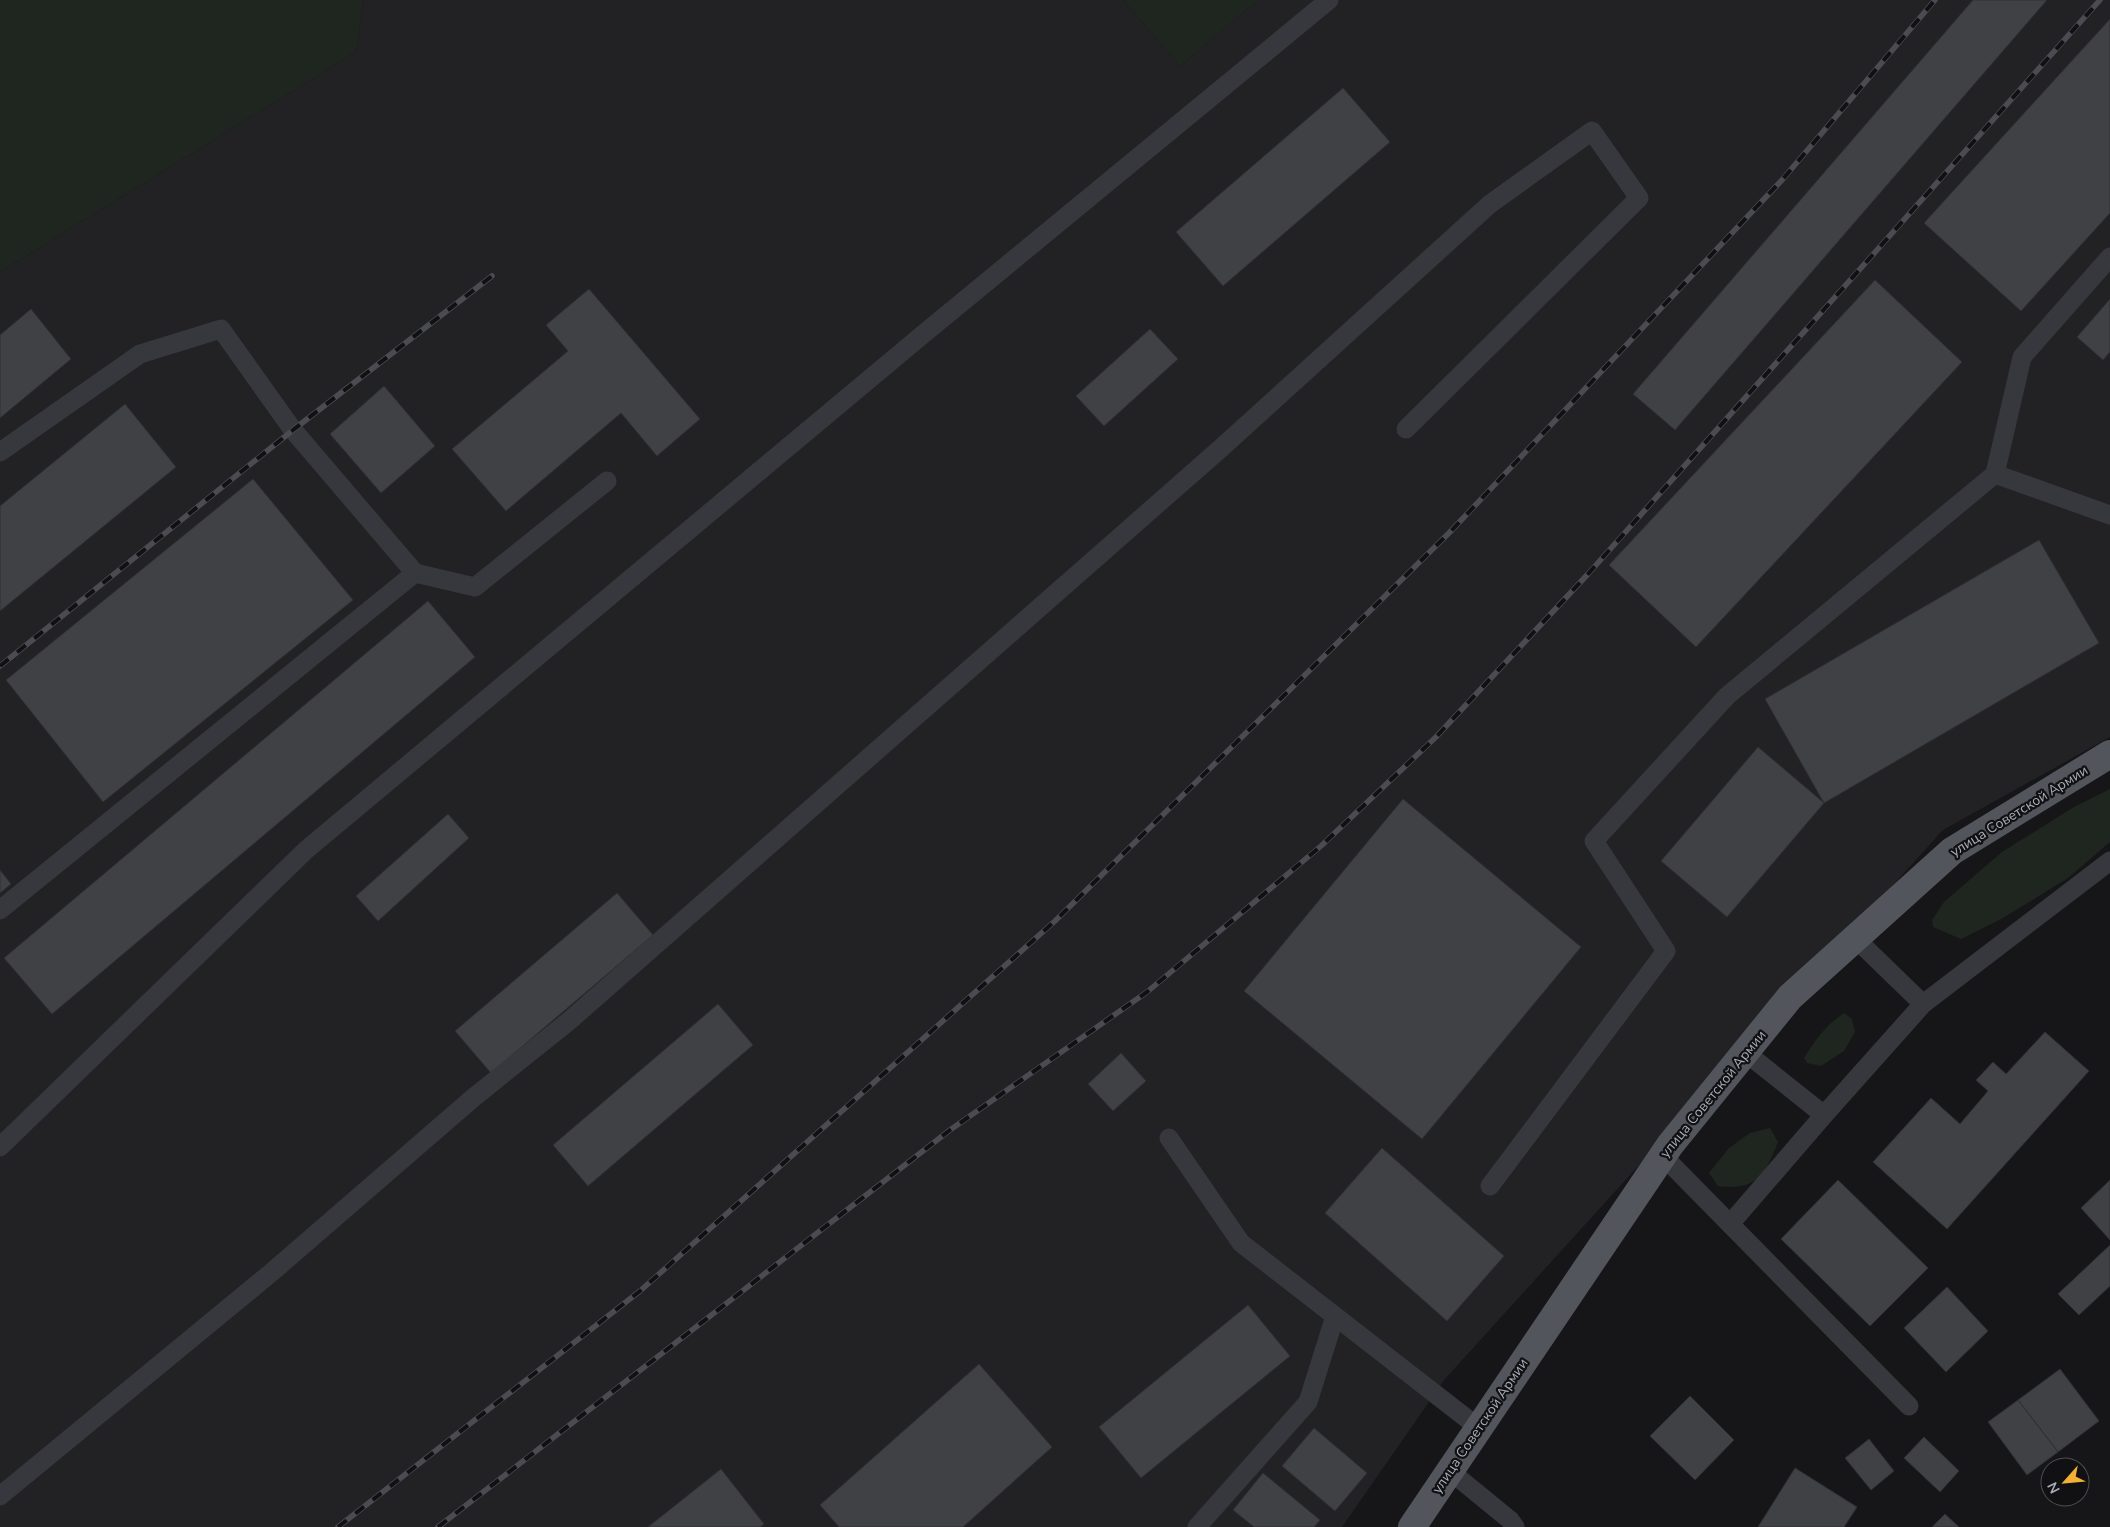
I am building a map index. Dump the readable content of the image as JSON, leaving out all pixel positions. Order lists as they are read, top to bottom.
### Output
{
  "streets": {
    "main road": ["улица Советской Армии"]
  },
  "north": "bottom left"
}
